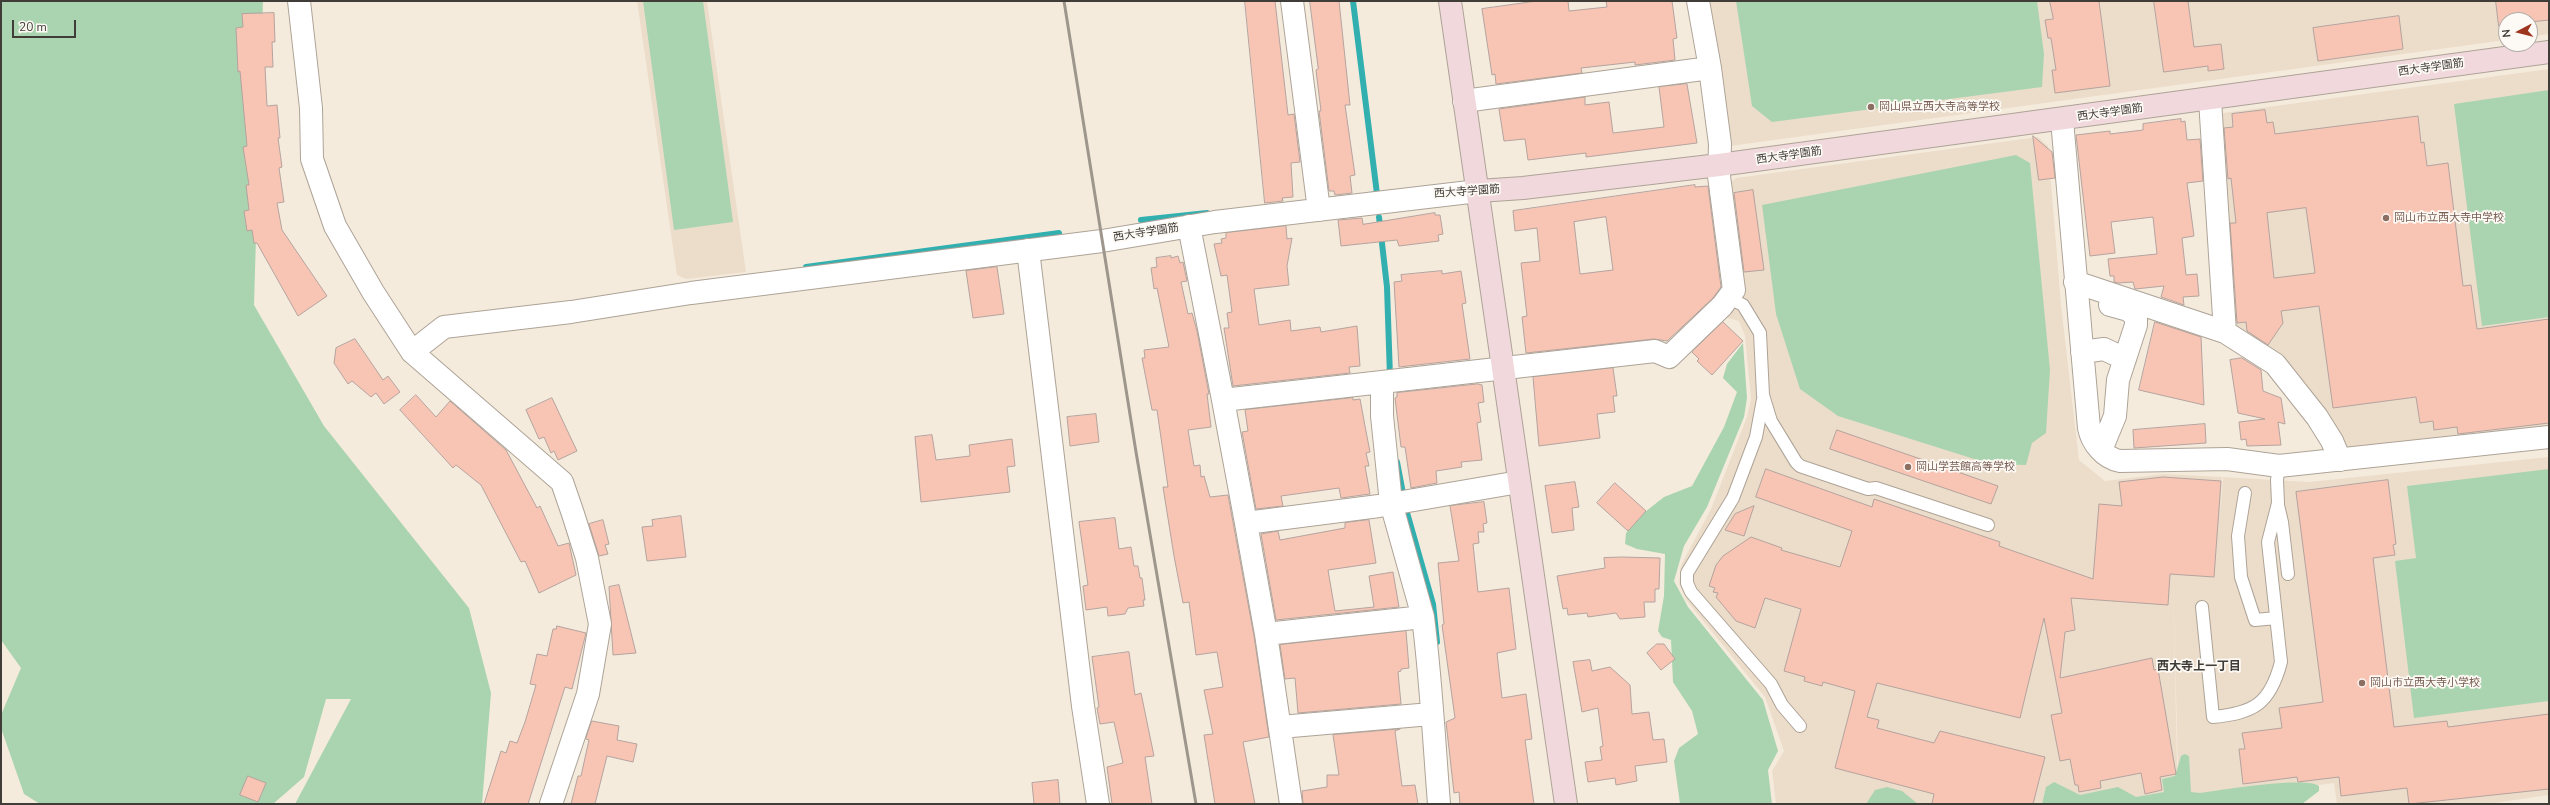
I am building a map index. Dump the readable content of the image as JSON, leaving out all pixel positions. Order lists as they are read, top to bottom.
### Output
{
  "streets": {
    "street": ["西大寺学園筋"]
  },
  "districts": ["西大寺上一丁目"],
  "places": [
    "岡山県立西大寺高等学校",
    "岡山市立西大寺中学校",
    "岡山学芸館高等学校",
    "岡山市立西大寺小学校"
  ],
  "scale_bar": "20 m",
  "north": "left"
}
